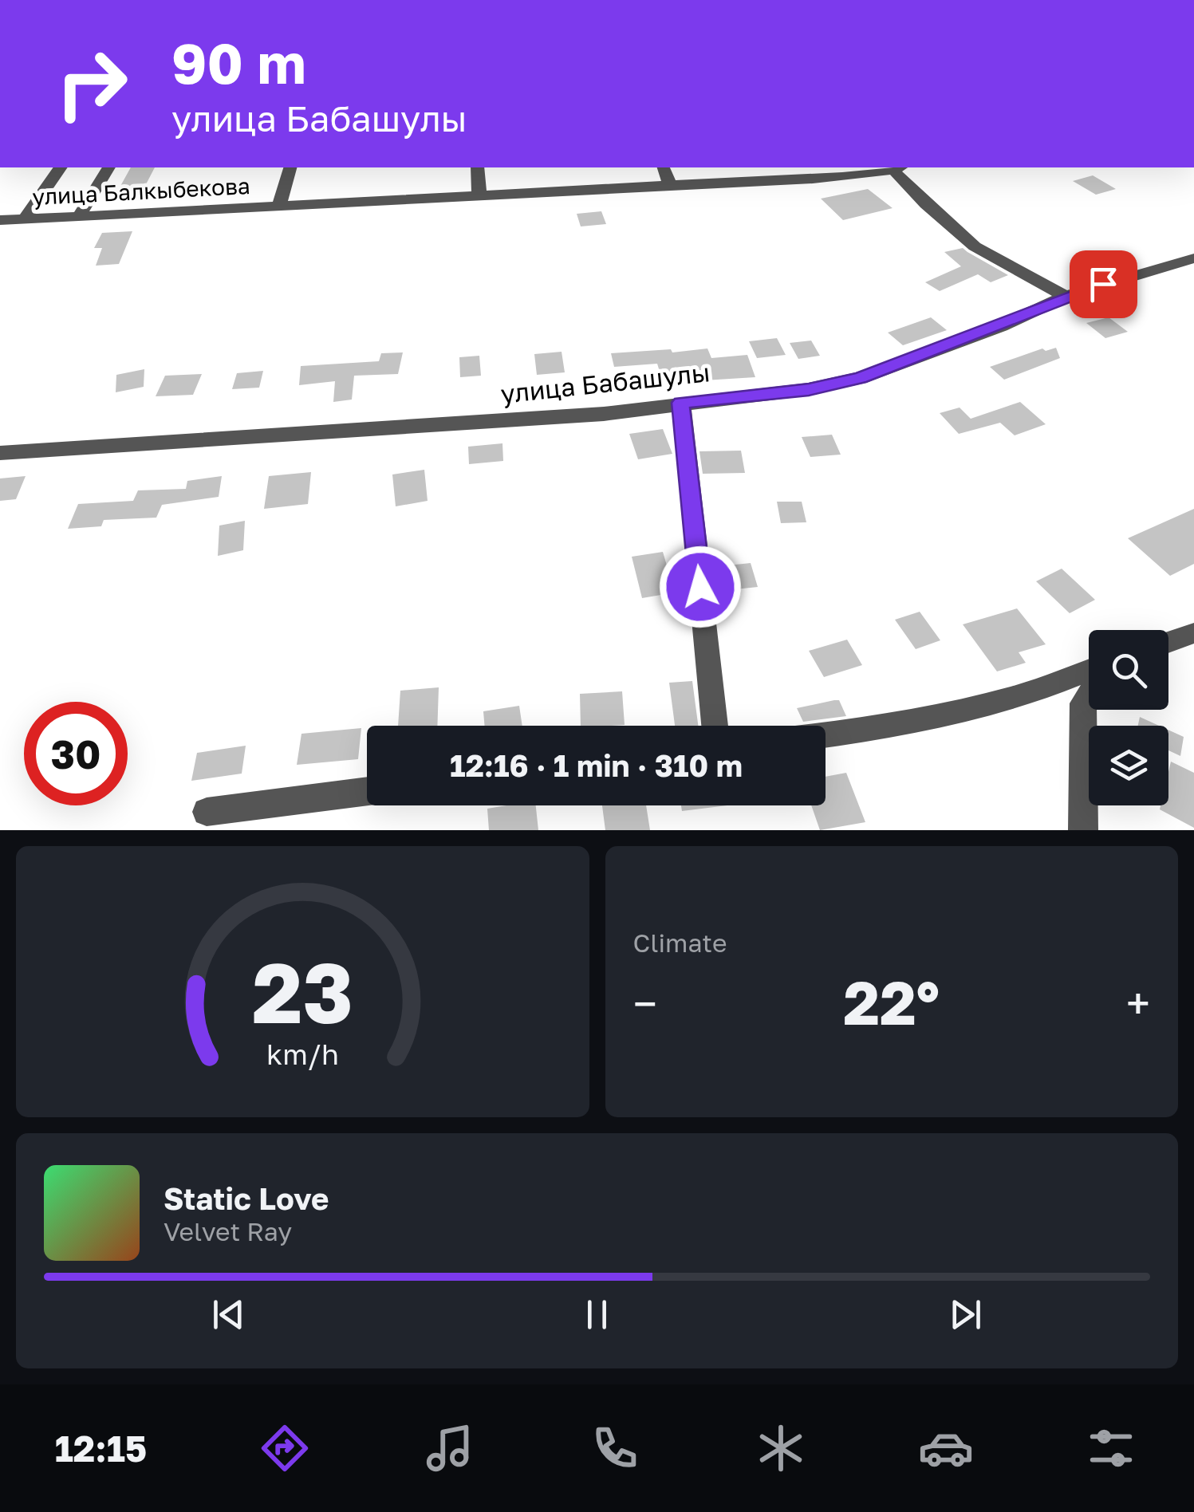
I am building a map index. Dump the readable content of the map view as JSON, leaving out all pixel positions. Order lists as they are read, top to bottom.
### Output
{
  "streets": {
    "street": ["улица Балкыбекова", "улица Бабашулы"]
  },
  "page": {
    "turn": ["90 m", "улица Бабашулы"],
    "limit": "30",
    "trip": "12:16 · 1 min · 310 m",
    "tile": "Climate",
    "heat": ["−", "22°", "+"],
    "song": ["Static Love", "Velvet Ray"],
    "tabs": "12:15",
    "gauge": ["23", "km/h"]
  }
}
